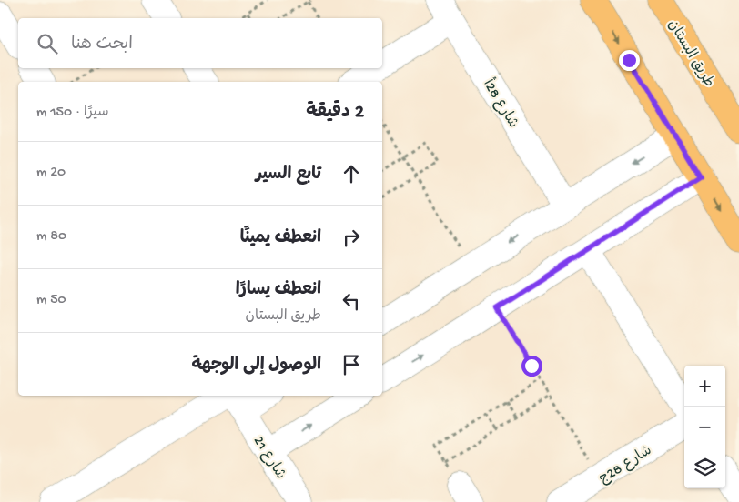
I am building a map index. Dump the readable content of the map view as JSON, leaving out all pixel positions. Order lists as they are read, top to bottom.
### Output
{
  "streets": {
    "main road": ["طريق البستان"],
    "street": ["شارع 28أ", "شارع 21", "شارع 28ج"]
  },
  "page": {
    "search": "ابحث هنا",
    "heading": ["2 دقيقة", "سيرًا · 150 m"],
    "list": [
      ["تابع السير", "20 m"],
      ["انعطف يمينًا", "80 m"],
      ["انعطف يسارًا", "طريق البستان", "50 m"],
      "الوصول إلى الوجهة"
    ],
    "map_buttons": ["+", "−"]
  }
}
